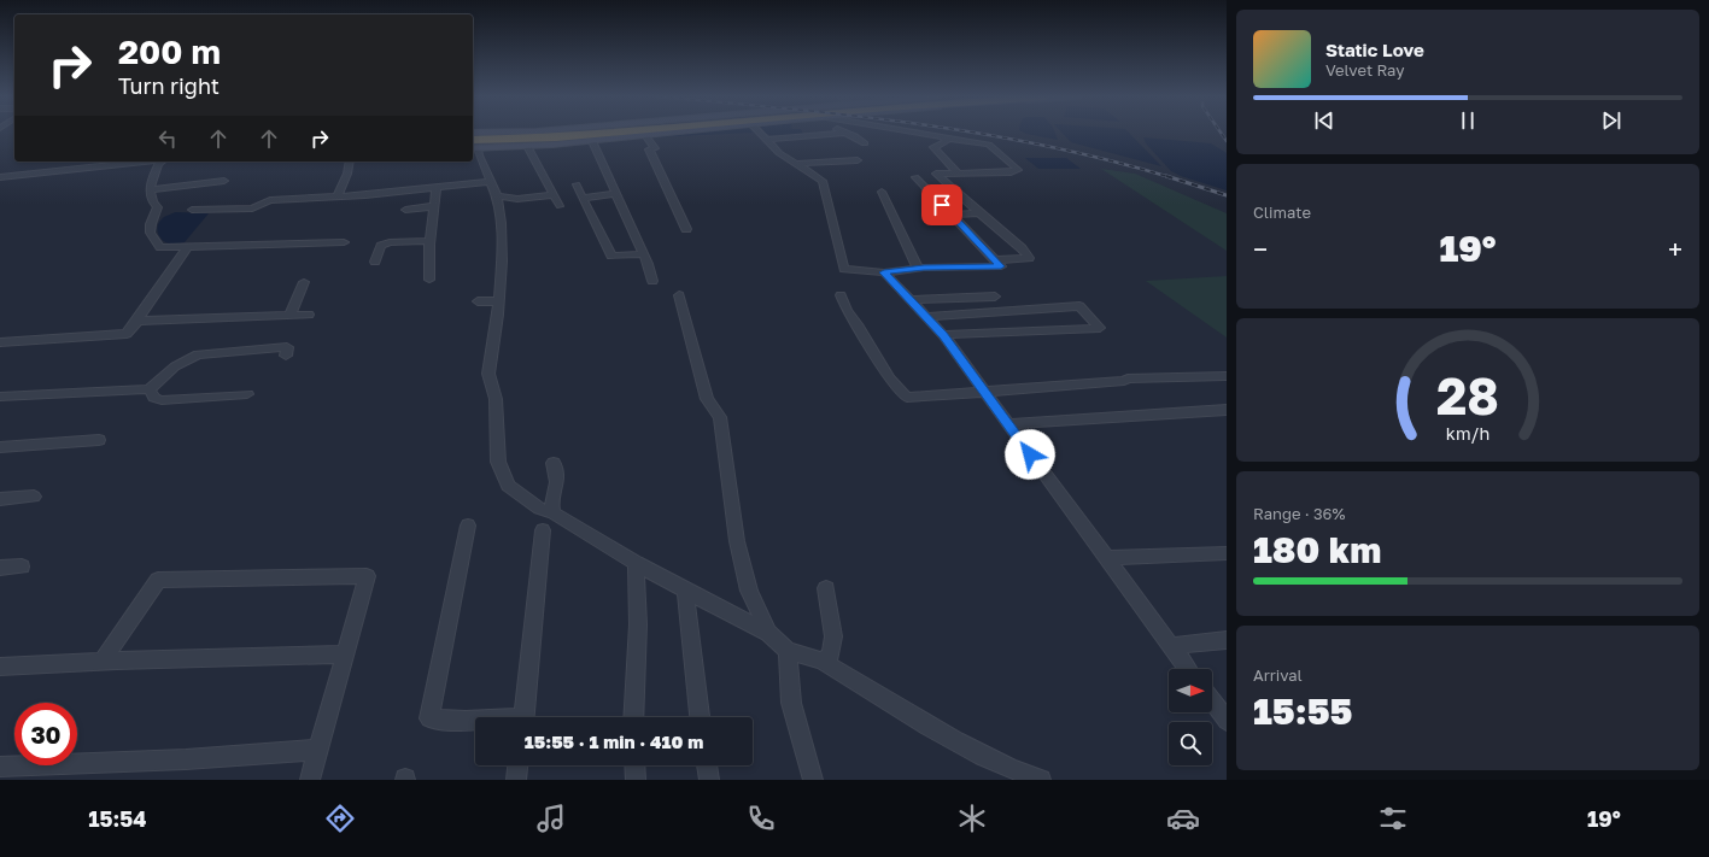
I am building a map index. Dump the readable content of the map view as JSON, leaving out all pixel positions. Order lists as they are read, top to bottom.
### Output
{
  "north": "right",
  "page": {
    "turn": ["200 m", "Turn right"],
    "song": ["Static Love", "Velvet Ray"],
    "tile": [
      "Climate",
      ["Range · 36%", "180 km"],
      ["Arrival", "15:55"]
    ],
    "heat": ["−", "19°", "+"],
    "limit": "30",
    "trip": "15:55 · 1 min · 410 m",
    "tabs": ["15:54", "19°"],
    "gauge": ["28", "km/h"]
  }
}
